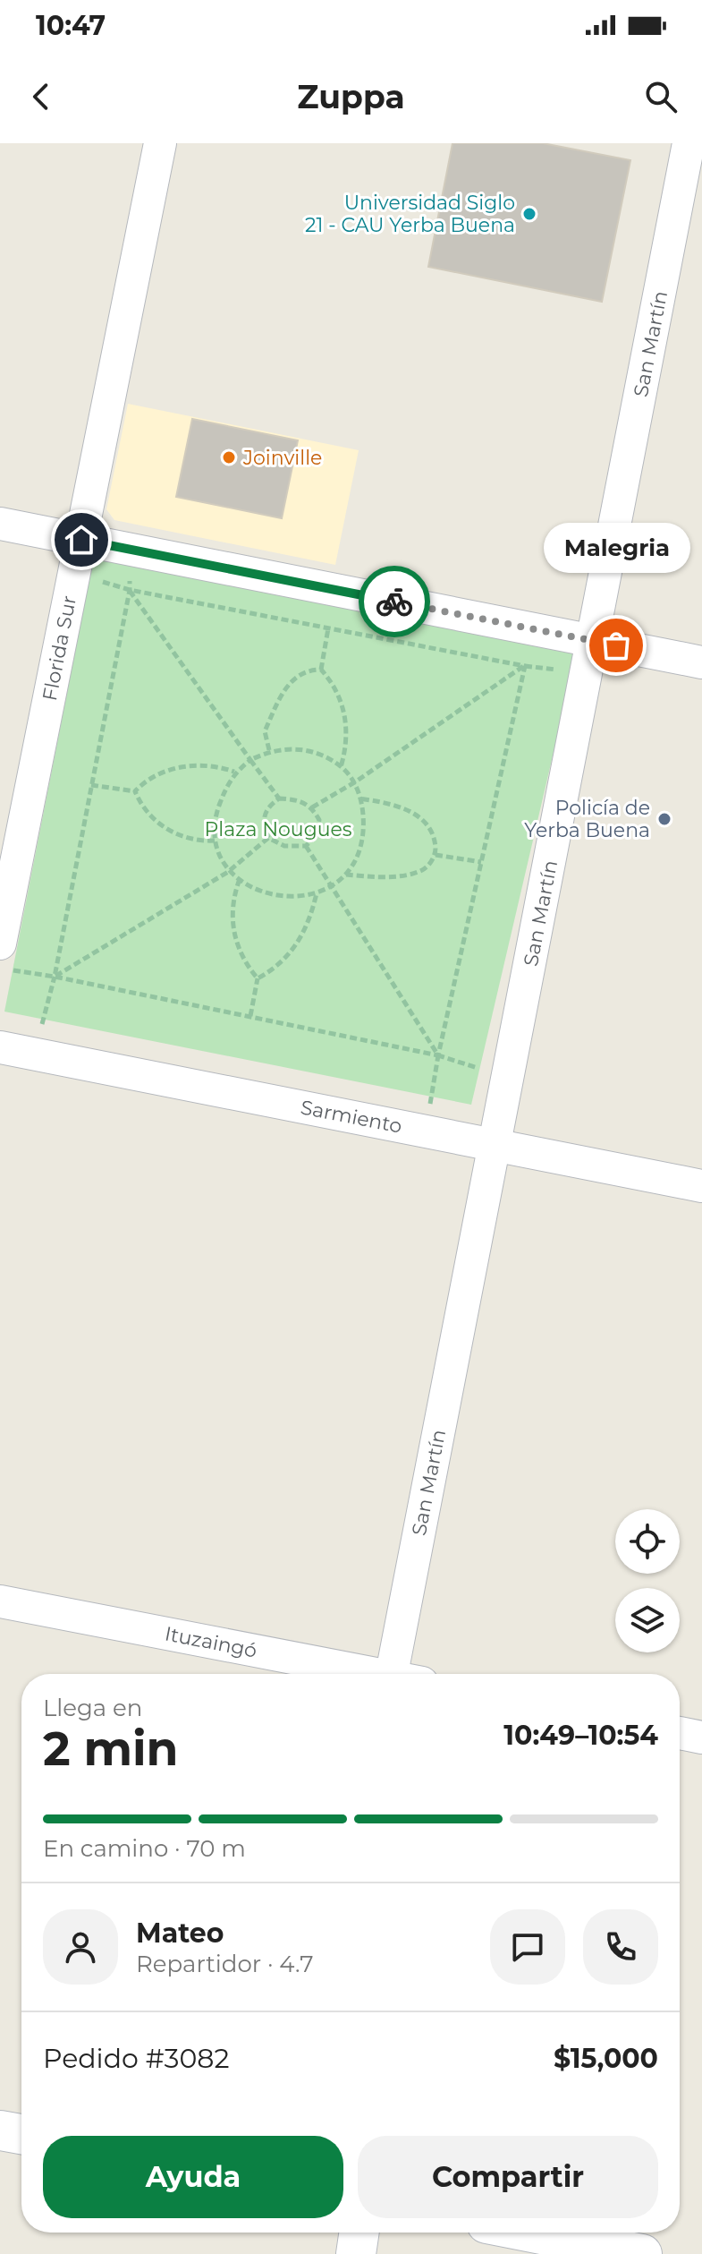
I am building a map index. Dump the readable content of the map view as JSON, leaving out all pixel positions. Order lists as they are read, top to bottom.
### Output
{
  "streets": {
    "street": [
      "San Martín",
      "Florida Sur",
      "Sarmiento",
      "Ituzaingó"
    ]
  },
  "crossings": [
    ["San Martín", "Sarmiento"]
  ],
  "parks": ["Plaza Nougues"],
  "places": [
    "Universidad Siglo 21 - CAU Yerba Buena",
    "Joinville",
    "Malegria",
    "Policía de Yerba Buena"
  ],
  "page": {
    "status": "10:47",
    "header": "Zuppa",
    "bubble": "Malegria",
    "heading": ["2 min", "Llega en", "10:49–10:54"],
    "panel": [
      "Mateo",
      "Repartidor · 4.7",
      "Pedido #3082",
      "$15,000"
    ],
    "bar": "En camino · 70 m",
    "buttons": ["Ayuda", "Compartir"]
  }
}
